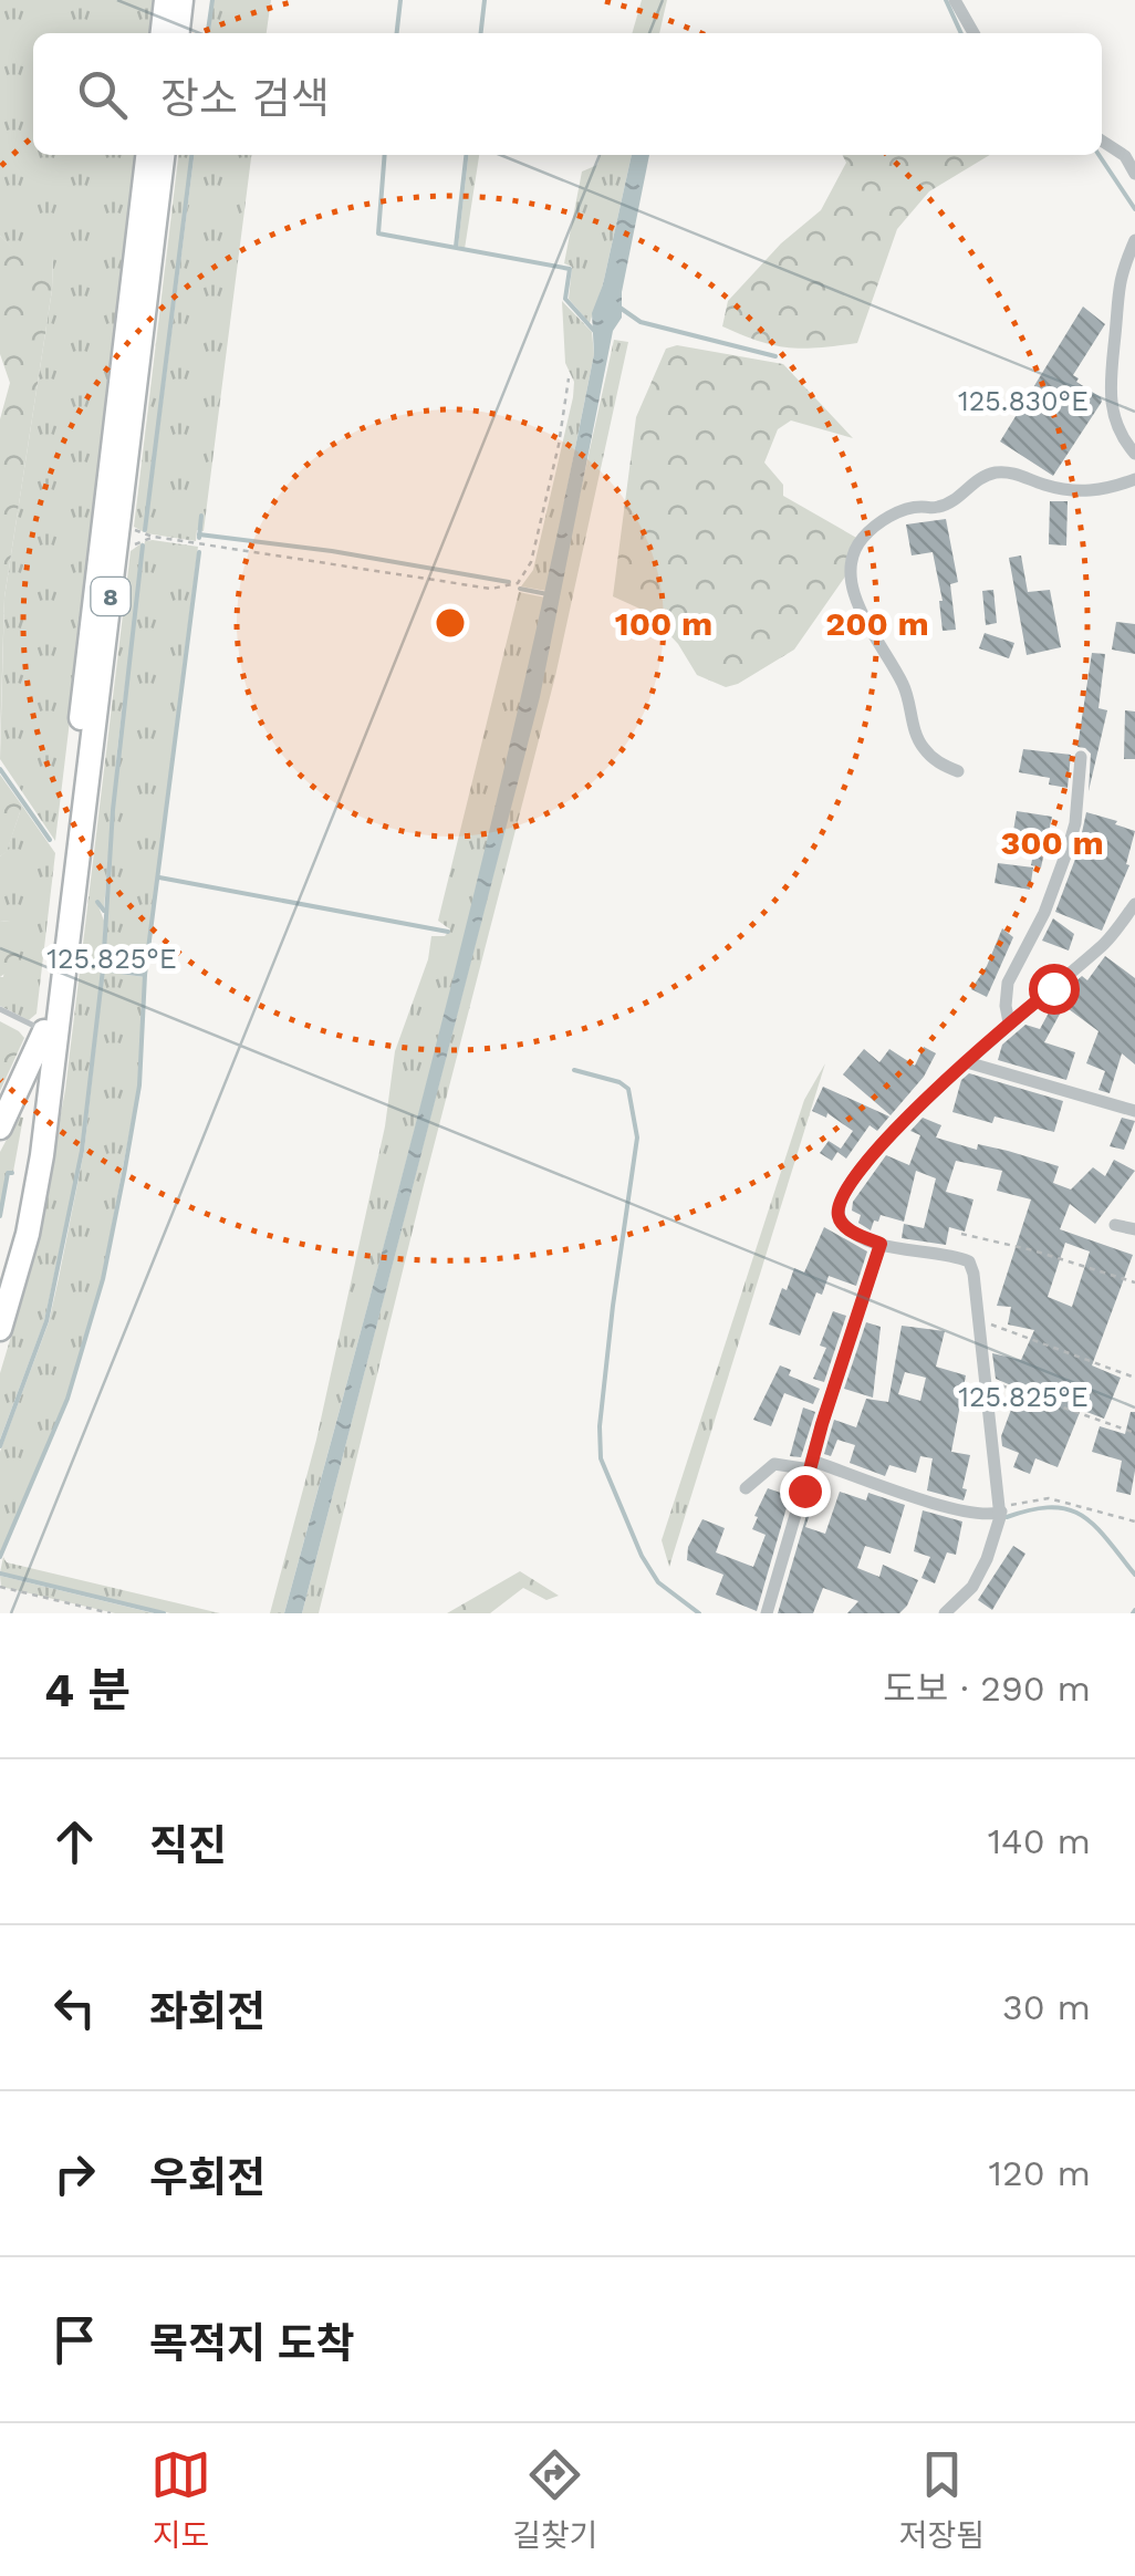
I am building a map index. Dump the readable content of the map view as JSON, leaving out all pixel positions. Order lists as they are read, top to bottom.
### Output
{
  "streets": {
    "highway": ["8"]
  },
  "page": {
    "search": "장소 검색",
    "heading": ["4 분", "도보 · 290 m"],
    "list": [
      ["직진", "140 m"],
      ["좌회전", "30 m"],
      ["우회전", "120 m"],
      "목적지 도착"
    ],
    "nav": ["지도", "길찾기", "저장됨"]
  },
  "coordinates": ["125.830°E", "125.825°E"],
  "rings": ["100 m", "200 m", "300 m"]
}
